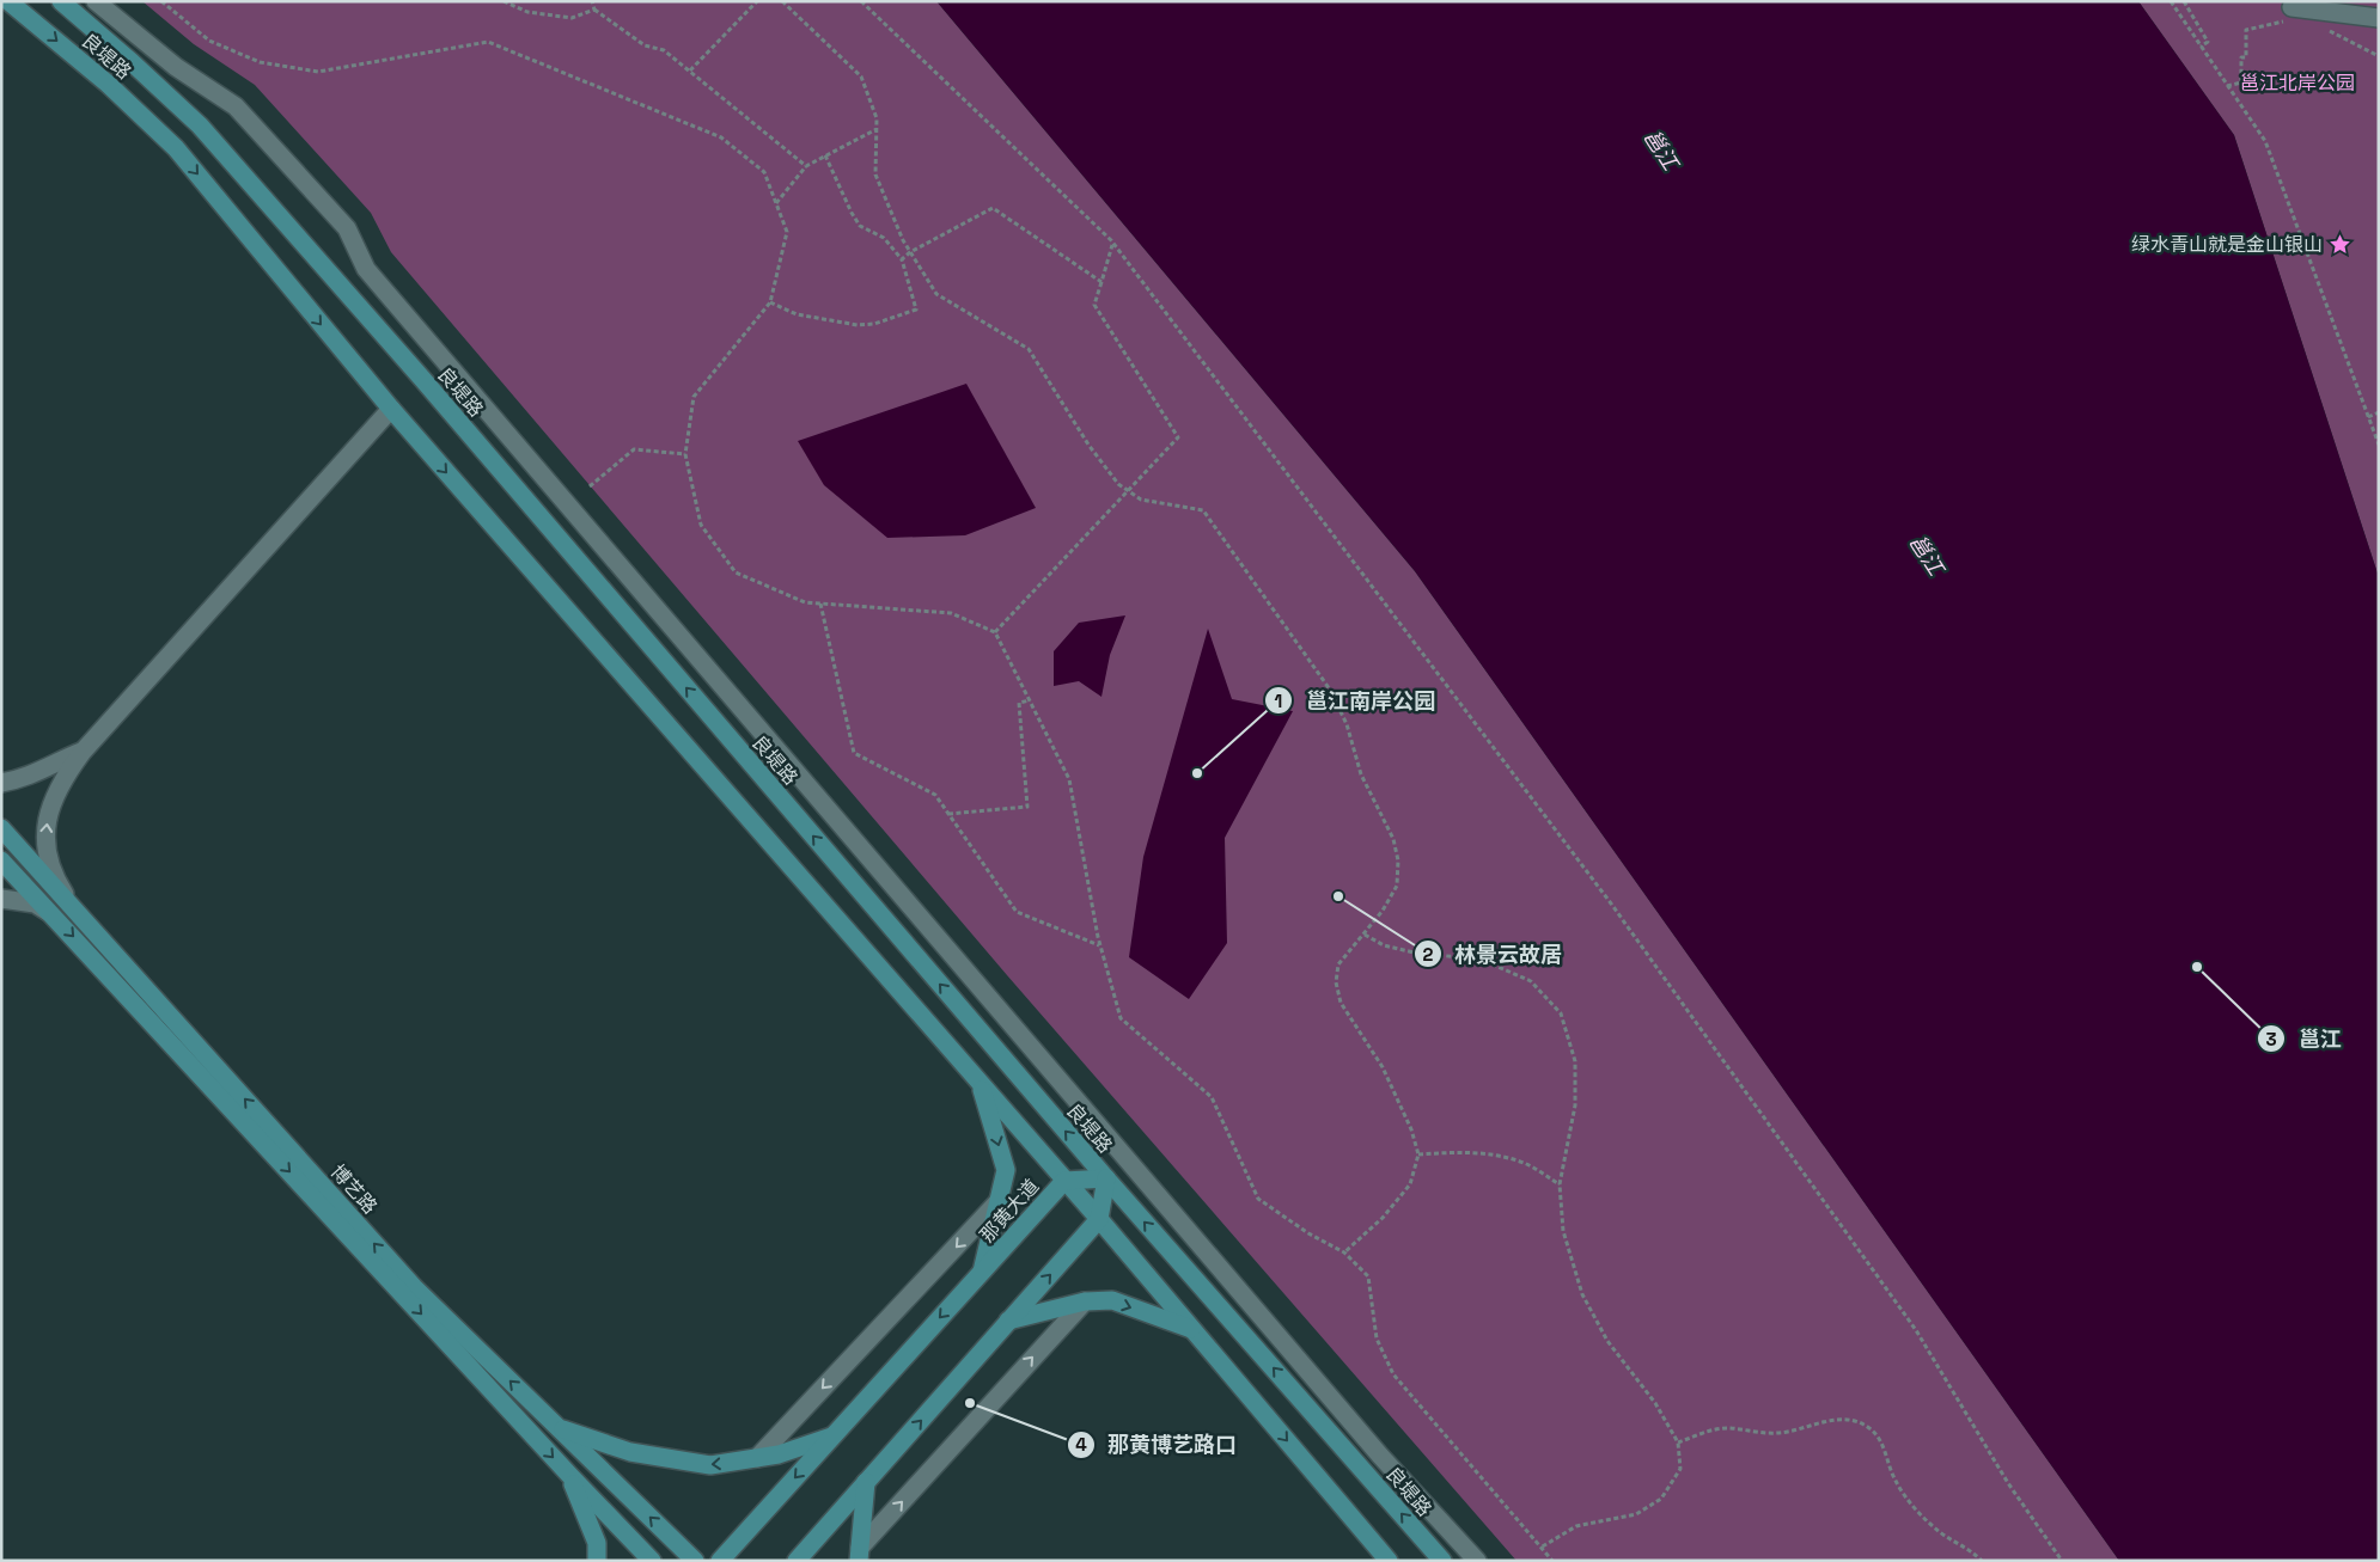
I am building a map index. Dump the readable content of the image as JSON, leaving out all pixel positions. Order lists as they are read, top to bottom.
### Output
{
  "streets": {
    "main road": ["良堤路", "博艺路", "那黄大道"]
  },
  "crossings": [
    ["良堤路", "那黄大道"]
  ],
  "water": ["邕江"],
  "parks": ["邕江北岸公园"],
  "places": {
    "place": ["绿水青山就是金山银山"],
    "other": [
      "邕江南岸公园",
      "林景云故居",
      "邕江",
      "那黄博艺路口"
    ]
  }
}
